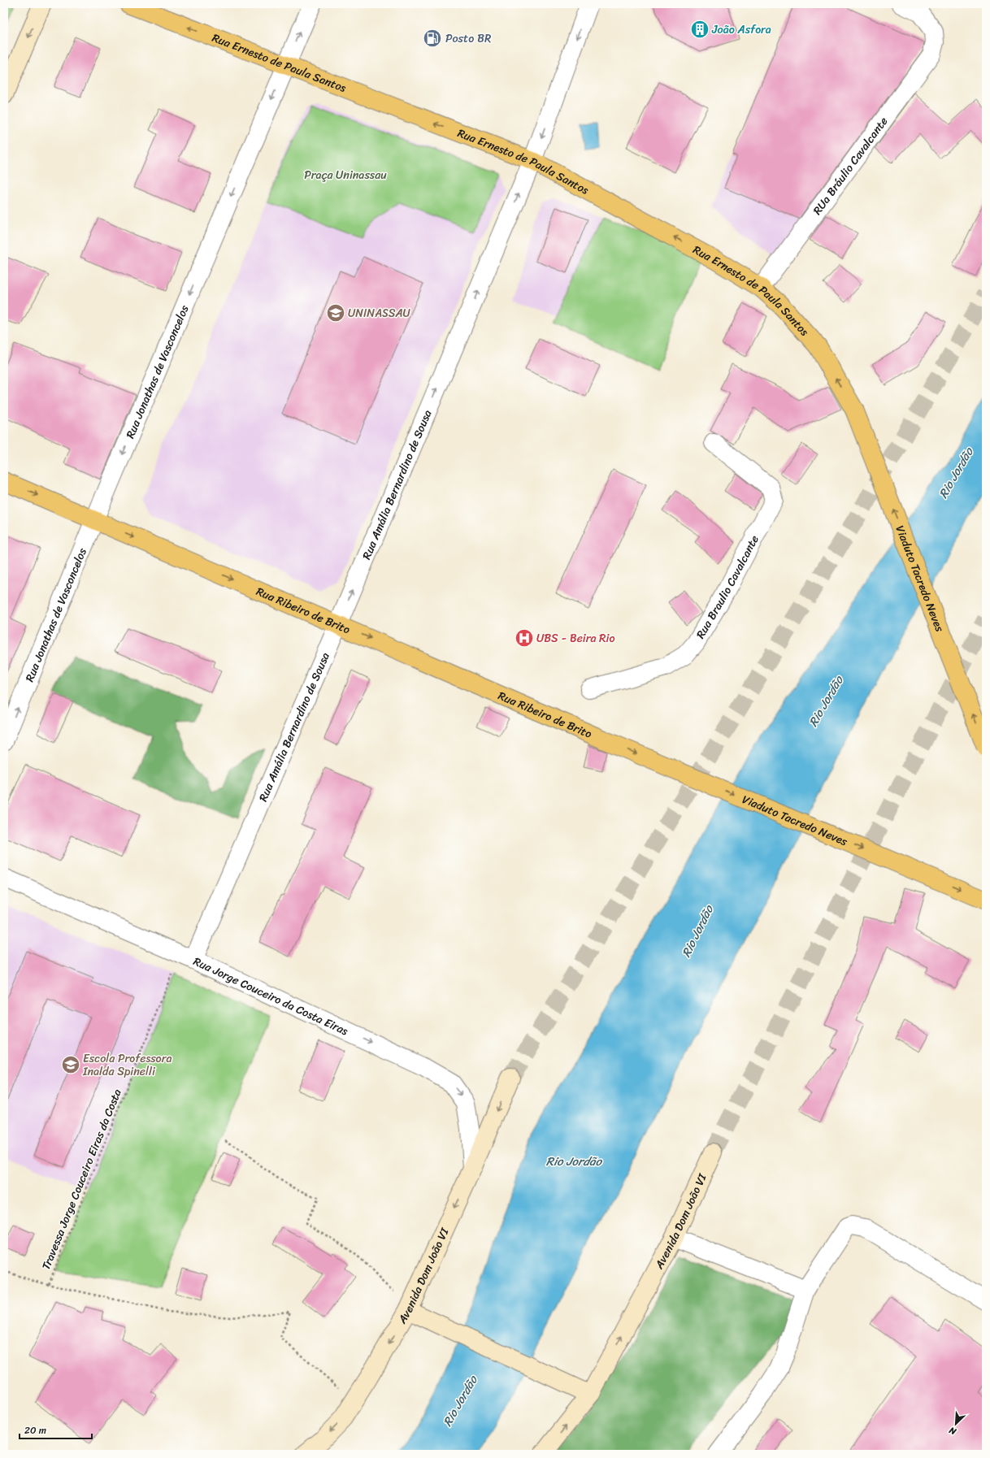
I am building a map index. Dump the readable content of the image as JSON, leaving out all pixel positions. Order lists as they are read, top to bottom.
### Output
{
  "streets": {
    "main road": [
      "Rua Ernesto de Paula Santos",
      "Viaduto Tacredo Neves",
      "Rua Ribeiro de Brito",
      "Avenida Dom João VI"
    ],
    "street": [
      "RUa Bráulio Cavalcante",
      "Rua Jonathas de Vasconcelos",
      "Rua Amália Bernardino de Sousa",
      "Rua Braulio Cavalcante",
      "Rua Jorge Couceiro da Costa Eiras"
    ],
    "path": ["Travessa Jorge Couceiro Eiras da Costa"]
  },
  "crossings": [
    ["Rua Ernesto de Paula Santos", "RUa Bráulio Cavalcante"],
    ["Rua Ernesto de Paula Santos", "Rua Jonathas de Vasconcelos"],
    ["Rua Ernesto de Paula Santos", "Rua Amália Bernardino de Sousa"],
    ["Rua Ernesto de Paula Santos", "Viaduto Tacredo Neves"],
    ["Rua Jonathas de Vasconcelos", "Rua Ribeiro de Brito"],
    ["Rua Amália Bernardino de Sousa", "Rua Ribeiro de Brito"],
    ["Rua Amália Bernardino de Sousa", "Rua Jorge Couceiro da Costa Eiras"],
    ["Rua Amália Bernardino de Sousa", "Travessa Jorge Couceiro Eiras da Costa"],
    ["Viaduto Tacredo Neves", "Rua Ribeiro de Brito"],
    ["Rua Jorge Couceiro da Costa Eiras", "Travessa Jorge Couceiro Eiras da Costa"],
    ["Rua Jorge Couceiro da Costa Eiras", "Avenida Dom João VI"]
  ],
  "one_way": ["Rua Ernesto de Paula Santos", "Rua Ribeiro de Brito", "Rua Jorge Couceiro da Costa Eiras"],
  "water": ["Rio Jordão"],
  "parks": ["Praça Uninassau"],
  "places": {
    "building": ["João Asfora"],
    "fuel station": ["Posto BR"],
    "school or university": ["UNINASSAU", "Escola Professora Inalda Spinelli"],
    "hospital": ["UBS - Beira Rio"]
  },
  "scale_bar": "20 m",
  "north": "bottom left"
}
